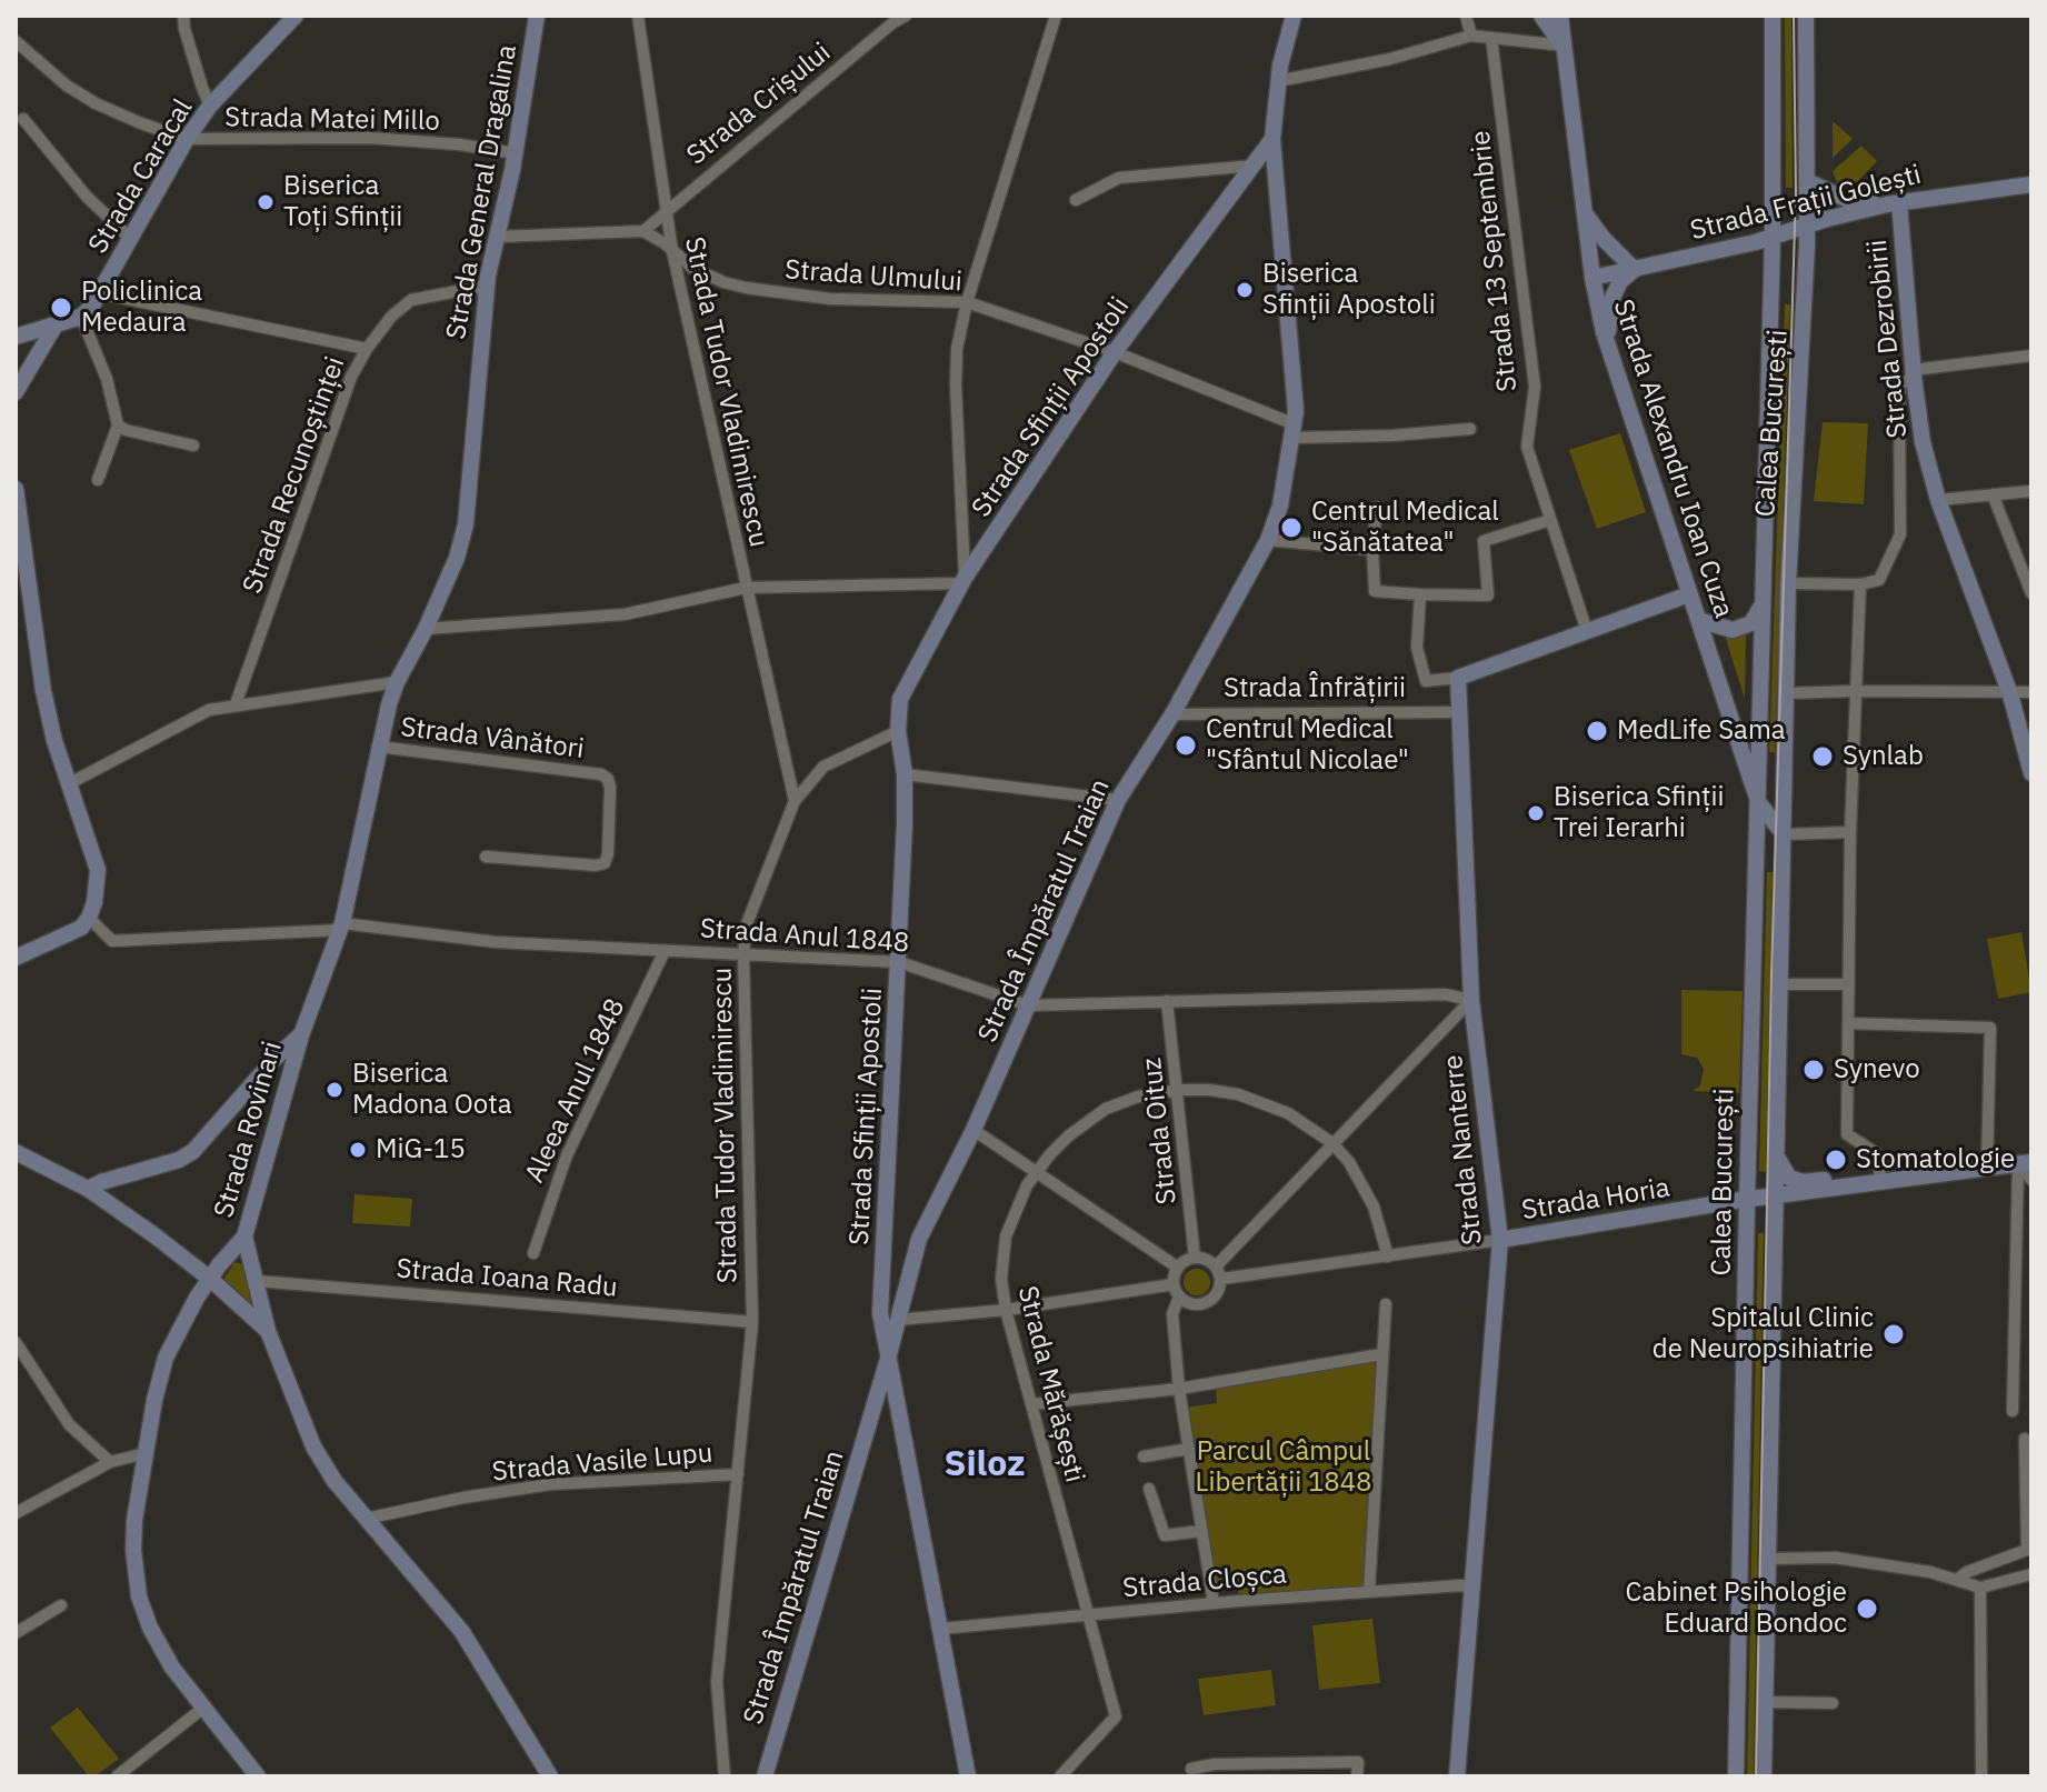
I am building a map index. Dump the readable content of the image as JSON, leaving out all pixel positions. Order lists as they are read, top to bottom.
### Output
{
  "streets": {
    "street": [
      "Strada Crișului",
      "Strada Matei Millo",
      "Strada Caracal",
      "Strada General Dragalina",
      "Strada Frații Golești",
      "Strada 13 Septembrie",
      "Strada Ulmului",
      "Strada Dezrobirii",
      "Strada Tudor Vladimirescu",
      "Strada Sfinții Apostoli",
      "Calea București",
      "Strada Alexandru Ioan Cuza",
      "Strada Recunoștinței",
      "Strada Înfrățirii",
      "Strada Vânători",
      "Strada Împăratul Traian",
      "Strada Anul 1848",
      "Aleea Anul 1848",
      "Strada Rovinari",
      "Strada Oituz",
      "Strada Nanterre",
      "Strada Horia",
      "Strada Ioana Radu",
      "Strada Mărășești",
      "Strada Vasile Lupu",
      "Strada Cloșca"
    ]
  },
  "crossings": [
    ["Strada Crișului", "Strada Ulmului"],
    ["Strada Crișului", "Strada Tudor Vladimirescu"],
    ["Strada Matei Millo", "Strada Caracal"],
    ["Strada Matei Millo", "Strada General Dragalina"],
    ["Strada General Dragalina", "Strada Recunoștinței"],
    ["Strada General Dragalina", "Strada Vânători"],
    ["Strada General Dragalina", "Strada Anul 1848"],
    ["Strada General Dragalina", "Strada Rovinari"],
    ["Strada Frații Golești", "Strada Dezrobirii"],
    ["Strada Frații Golești", "Calea București"],
    ["Strada Frații Golești", "Strada Alexandru Ioan Cuza"],
    ["Strada Ulmului", "Strada Tudor Vladimirescu"],
    ["Strada Ulmului", "Strada Sfinții Apostoli"],
    ["Strada Ulmului", "Strada Împăratul Traian"],
    ["Strada Tudor Vladimirescu", "Strada Anul 1848"],
    ["Strada Tudor Vladimirescu", "Strada Ioana Radu"],
    ["Strada Tudor Vladimirescu", "Strada Vasile Lupu"],
    ["Strada Sfinții Apostoli", "Strada Împăratul Traian"],
    ["Strada Sfinții Apostoli", "Strada Anul 1848"],
    ["Strada Sfinții Apostoli", "Strada Cloșca"],
    ["Calea București", "Strada Alexandru Ioan Cuza"],
    ["Calea București", "Strada Horia"],
    ["Strada Înfrățirii", "Strada Împăratul Traian"],
    ["Strada Înfrățirii", "Strada Nanterre"],
    ["Strada Împăratul Traian", "Strada Anul 1848"],
    ["Strada Anul 1848", "Aleea Anul 1848"],
    ["Strada Anul 1848", "Strada Oituz"],
    ["Strada Anul 1848", "Strada Nanterre"],
    ["Strada Rovinari", "Strada Ioana Radu"],
    ["Strada Rovinari", "Strada Vasile Lupu"],
    ["Strada Oituz", "Strada Horia"],
    ["Strada Oituz", "Strada Mărășești"],
    ["Strada Nanterre", "Strada Horia"],
    ["Strada Nanterre", "Strada Cloșca"],
    ["Strada Mărășești", "Strada Cloșca"]
  ],
  "districts": ["Siloz"],
  "parks": ["Parcul Câmpul Libertății 1848"],
  "places": [
    "Biserica Toți Sfinții",
    "Biserica Sfinții Apostoli",
    "Policlinica Medaura",
    "Centrul Medical \"Sănătatea\"",
    "MedLife Sama",
    "Centrul Medical \"Sfântul Nicolae\"",
    "Synlab",
    "Biserica Sfinții Trei Ierarhi",
    "Synevo",
    "Biserica Madona Oota",
    "MiG-15",
    "Stomatologie",
    "Spitalul Clinic de Neuropsihiatrie",
    "Cabinet Psihologie Eduard Bondoc"
  ]
}
